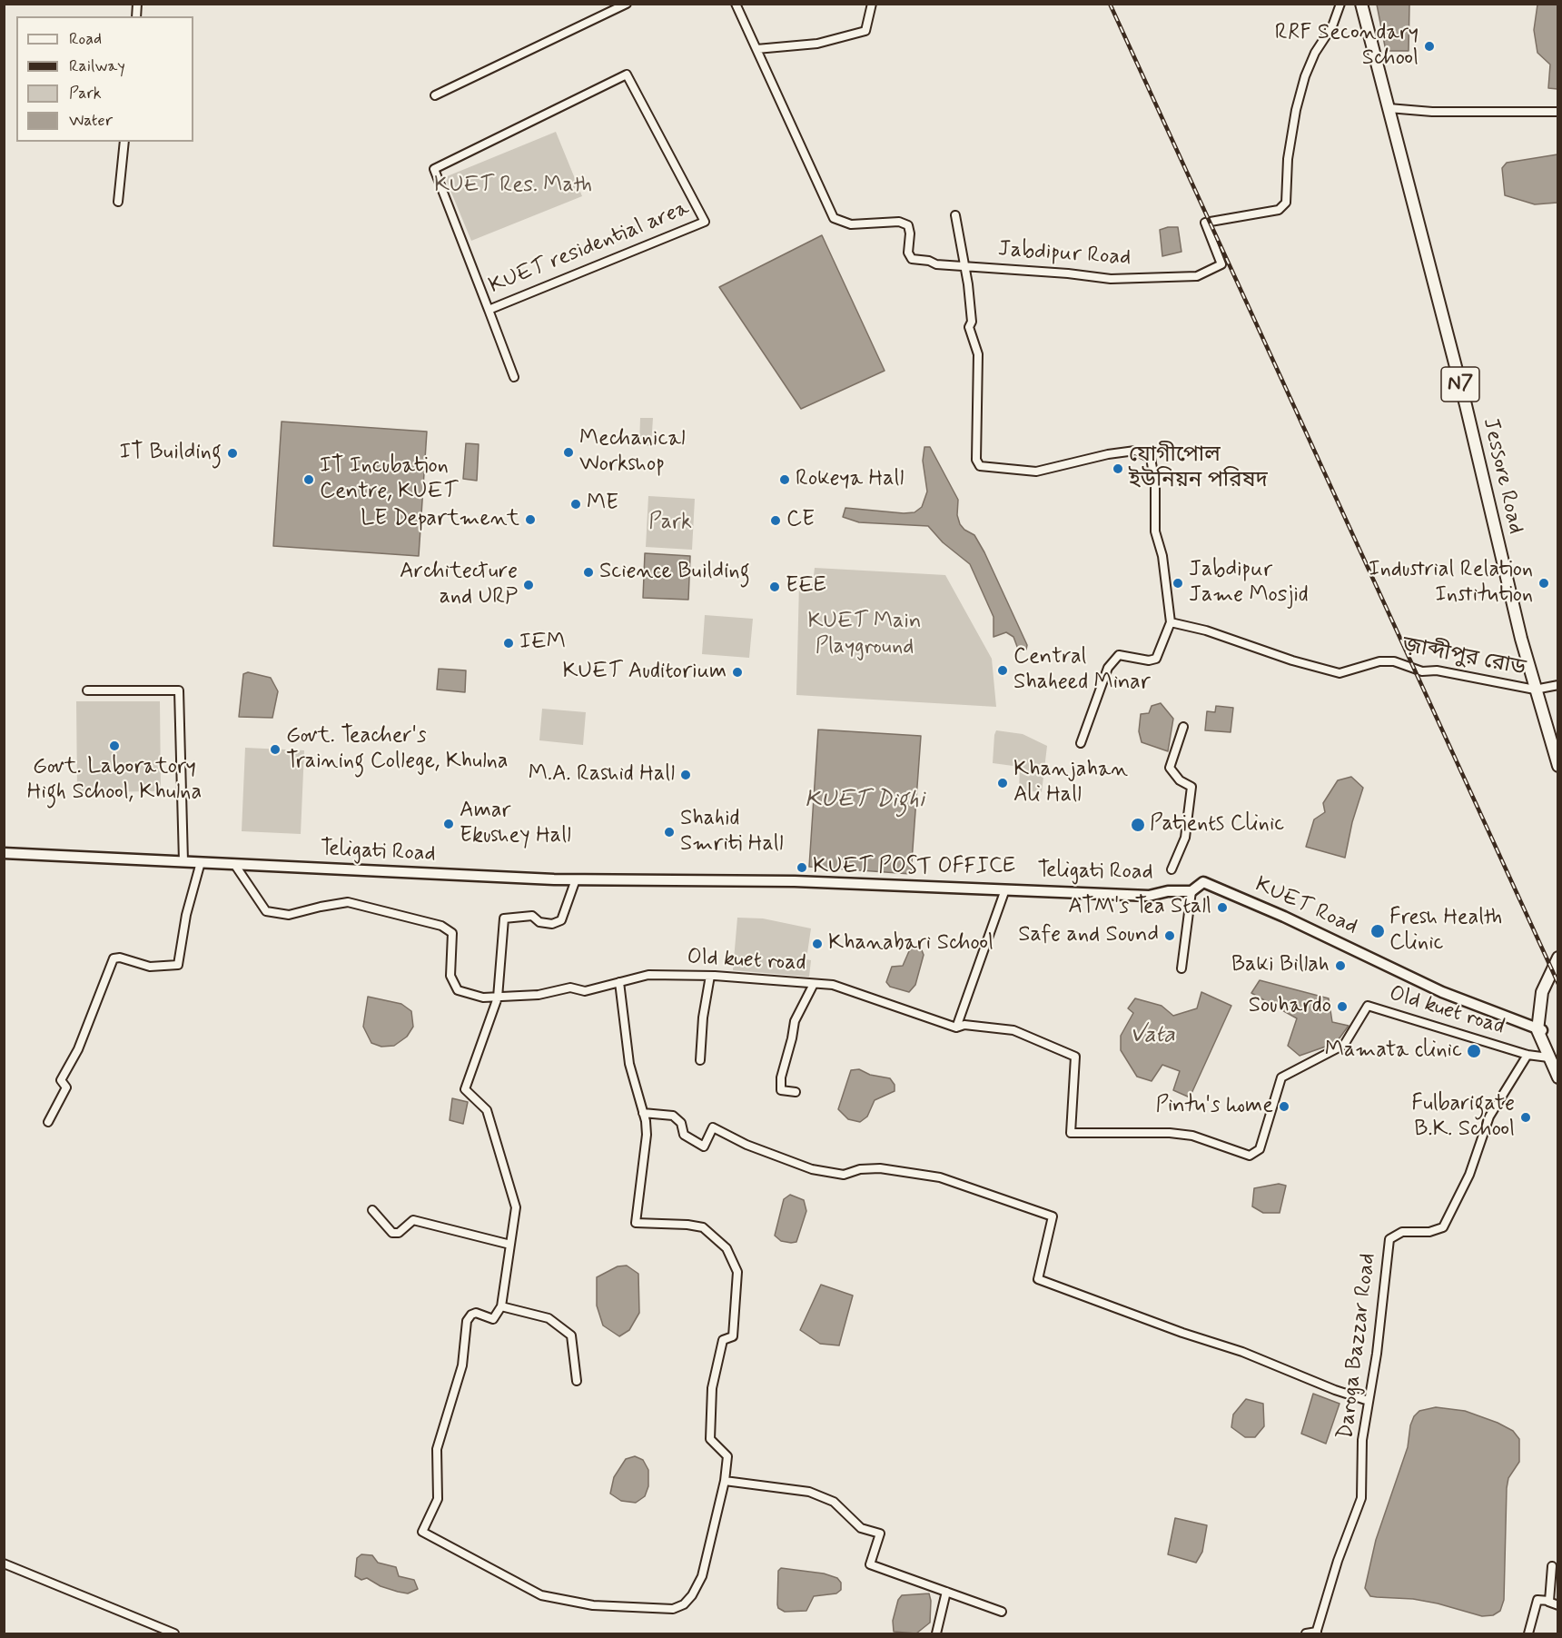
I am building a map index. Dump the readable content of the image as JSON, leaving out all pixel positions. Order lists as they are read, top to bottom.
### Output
{
  "streets": {
    "highway": ["N7", "Jessore Road"],
    "main road": ["Teligati Road", "KUET Road"],
    "street": [
      "KUET residential area",
      "Jabdipur Road",
      "জ়াব্দীপুর রোড",
      "Old kuet road",
      "Daroga Bazzar Road"
    ]
  },
  "crossings": [
    ["Jessore Road", "জ়াব্দীপুর রোড"],
    ["Teligati Road", "KUET Road"],
    ["Teligati Road", "Old kuet road"],
    ["Old kuet road", "Daroga Bazzar Road"]
  ],
  "water": ["KUET Dighi", "Vata"],
  "parks": ["KUET Res. Math", "Park", "KUET Main Playground"],
  "places": [
    "RRF Secondary School",
    "Mechanical Workshop",
    "IT Building",
    "যোগীপোল ইউনিয়ন পরিষদ",
    "IT Incubation Centre, KUET",
    "Rokeya Hall",
    "ME",
    "LE Department",
    "CE",
    "Science Building",
    "Jabdipur Jame Mosjid",
    "Industrial Relation Institution",
    "Architecture and URP",
    "EEE",
    "IEM",
    "Central Shaheed Minar",
    "KUET Auditorium",
    "Govt. Laboratory High School, Khulna",
    "Govt. Teacher's Training College, Khulna",
    "M.A. Rashid Hall",
    "Khanjahan Ali Hall",
    "Amar Ekushey Hall",
    "Patients Clinic",
    "Shahid Smriti Hall",
    "KUET POST OFFICE",
    "ATM's Tea Stall",
    "Fresh Health Clinic",
    "Safe and Sound",
    "Khanabari School",
    "Baki Billah",
    "Souhardo",
    "Mamata clinic",
    "Pintu's home",
    "Fulbarigate B.K. School"
  ],
  "legend": [
    "Road",
    "Railway",
    "Park",
    "Water"
  ]
}
